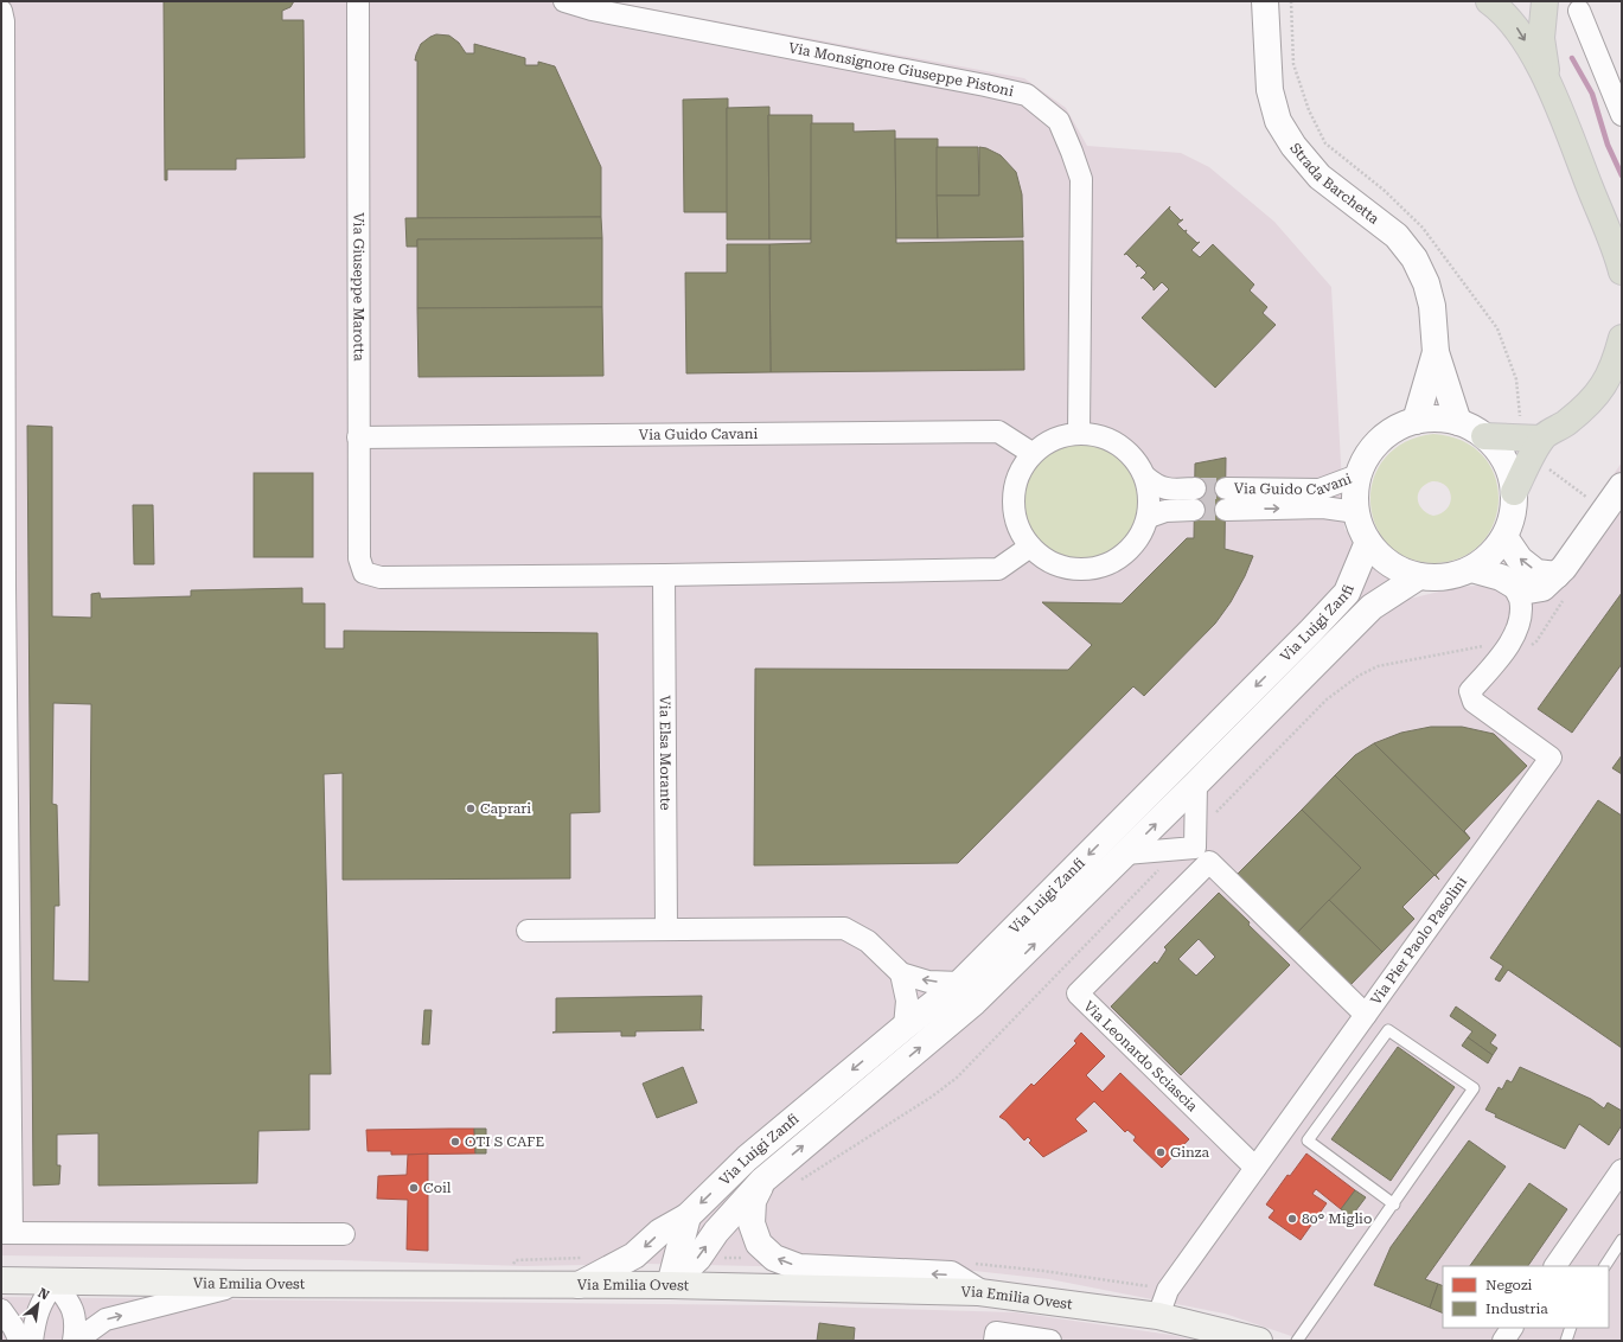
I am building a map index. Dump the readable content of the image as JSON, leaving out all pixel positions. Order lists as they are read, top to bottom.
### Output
{
  "streets": {
    "main road": ["Via Emilia Ovest"],
    "street": [
      "Via Monsignore Giuseppe Pistoni",
      "Strada Barchetta",
      "Via Giuseppe Marotta",
      "Via Guido Cavani",
      "Via Luigi Zanfi",
      "Via Elsa Morante",
      "Via Pier Paolo Pasolini",
      "Via Leonardo Sciascia"
    ]
  },
  "crossings": [
    ["Via Monsignore Giuseppe Pistoni", "Via Guido Cavani"],
    ["Strada Barchetta", "Via Guido Cavani"],
    ["Strada Barchetta", "Via Luigi Zanfi"],
    ["Via Giuseppe Marotta", "Via Guido Cavani"],
    ["Via Giuseppe Marotta", "Via Elsa Morante"],
    ["Via Guido Cavani", "Via Luigi Zanfi"],
    ["Via Luigi Zanfi", "Via Emilia Ovest"],
    ["Via Pier Paolo Pasolini", "Via Leonardo Sciascia"],
    ["Via Pier Paolo Pasolini", "Via Emilia Ovest"]
  ],
  "places": [
    "Caprari",
    "OTI S CAFE",
    "Ginza",
    "Coil",
    "80° Miglio"
  ],
  "legend": ["Negozi", "Industria"],
  "north": "top right"
}
